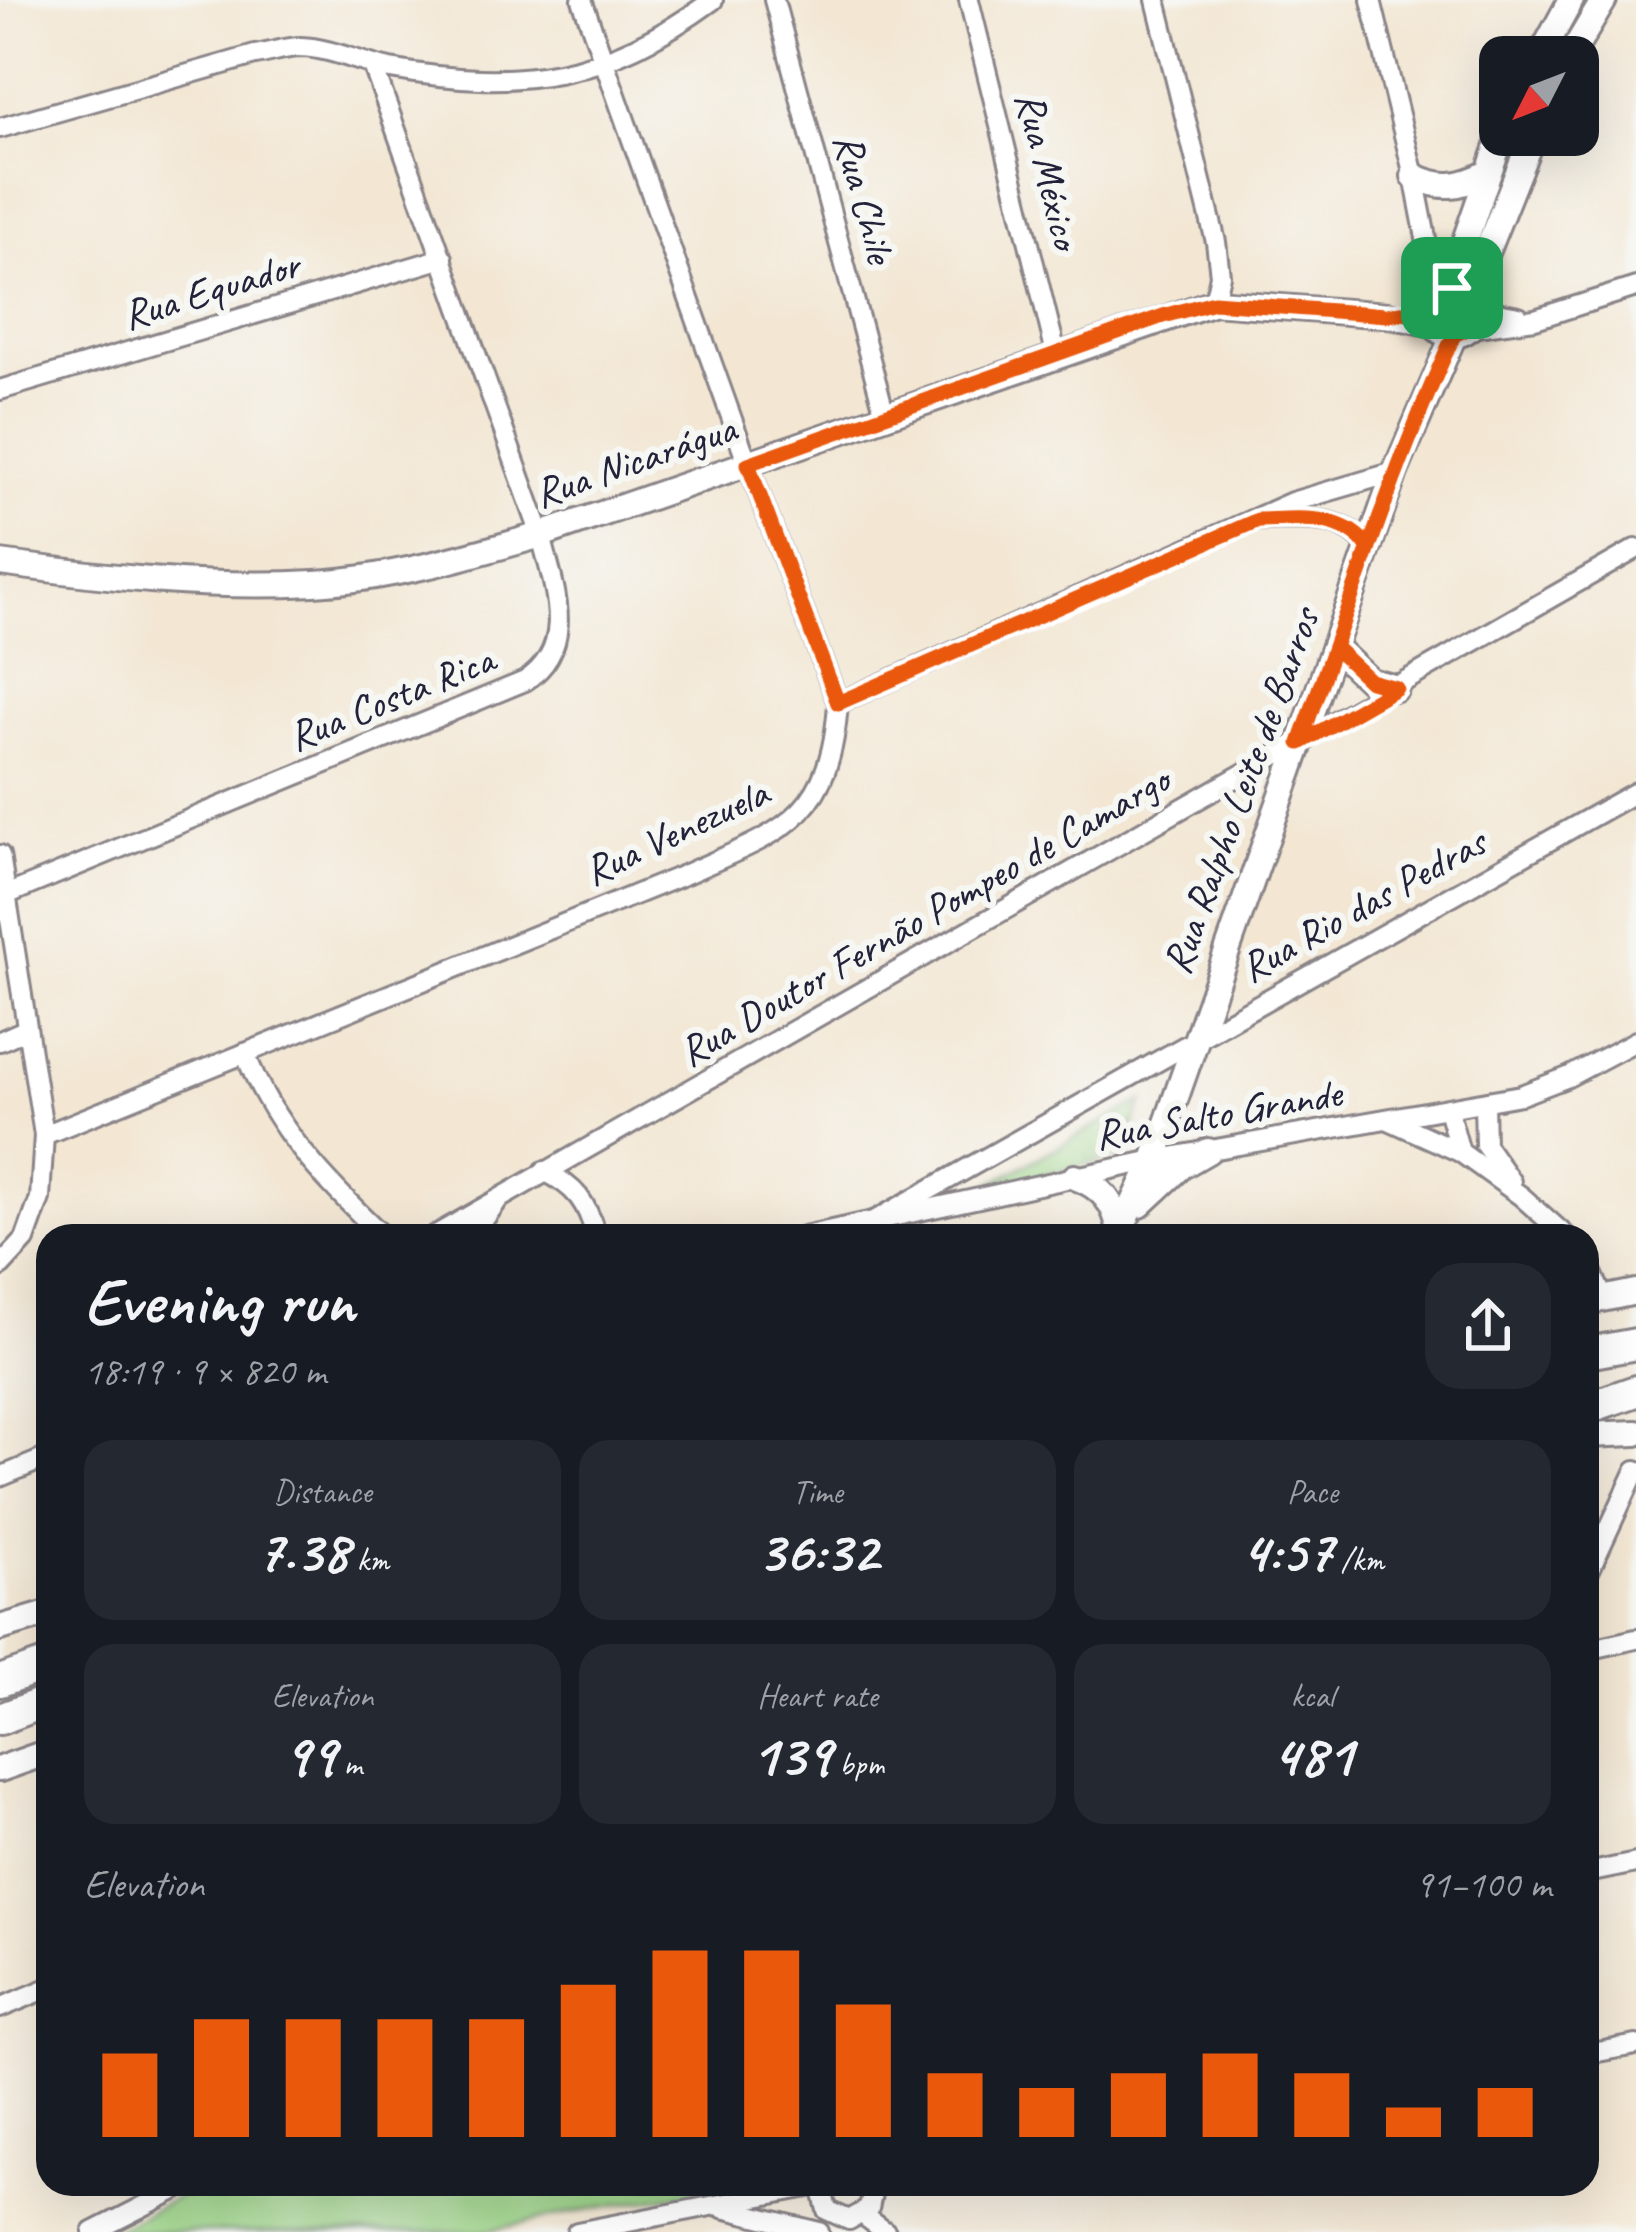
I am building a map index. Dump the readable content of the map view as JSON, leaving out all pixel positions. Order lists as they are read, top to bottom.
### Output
{
  "streets": {
    "street": [
      "Rua México",
      "Rua Chile",
      "Rua Equador",
      "Rua Nicarágua",
      "Rua Costa Rica",
      "Rua Ralpho Leite de Barros",
      "Rua Venezuela",
      "Rua Rio das Pedras",
      "Rua Doutor Fernão Pompeo de Camargo",
      "Rua Salto Grande"
    ]
  },
  "crossings": [
    ["Rua México", "Rua Nicarágua"],
    ["Rua Chile", "Rua Nicarágua"],
    ["Rua Equador", "Rua Costa Rica"],
    ["Rua Nicarágua", "Rua Costa Rica"],
    ["Rua Nicarágua", "Rua Venezuela"],
    ["Rua Ralpho Leite de Barros", "Rua Rio das Pedras"],
    ["Rua Ralpho Leite de Barros", "Rua Doutor Fernão Pompeo de Camargo"],
    ["Rua Ralpho Leite de Barros", "Rua Salto Grande"],
    ["Rua Rio das Pedras", "Rua Salto Grande"]
  ],
  "north": "bottom left",
  "page": {
    "heading": ["Evening run", "18:19 · 9 × 820 m"],
    "stats": [
      ["Distance", "7.38 km"],
      ["Time", "36:32"],
      ["Pace", "4:57 /km"],
      ["Elevation", "99 m"],
      ["Heart rate", "139 bpm"],
      ["kcal", "481"]
    ],
    "chart": ["Elevation", "91–100 m"]
  }
}
